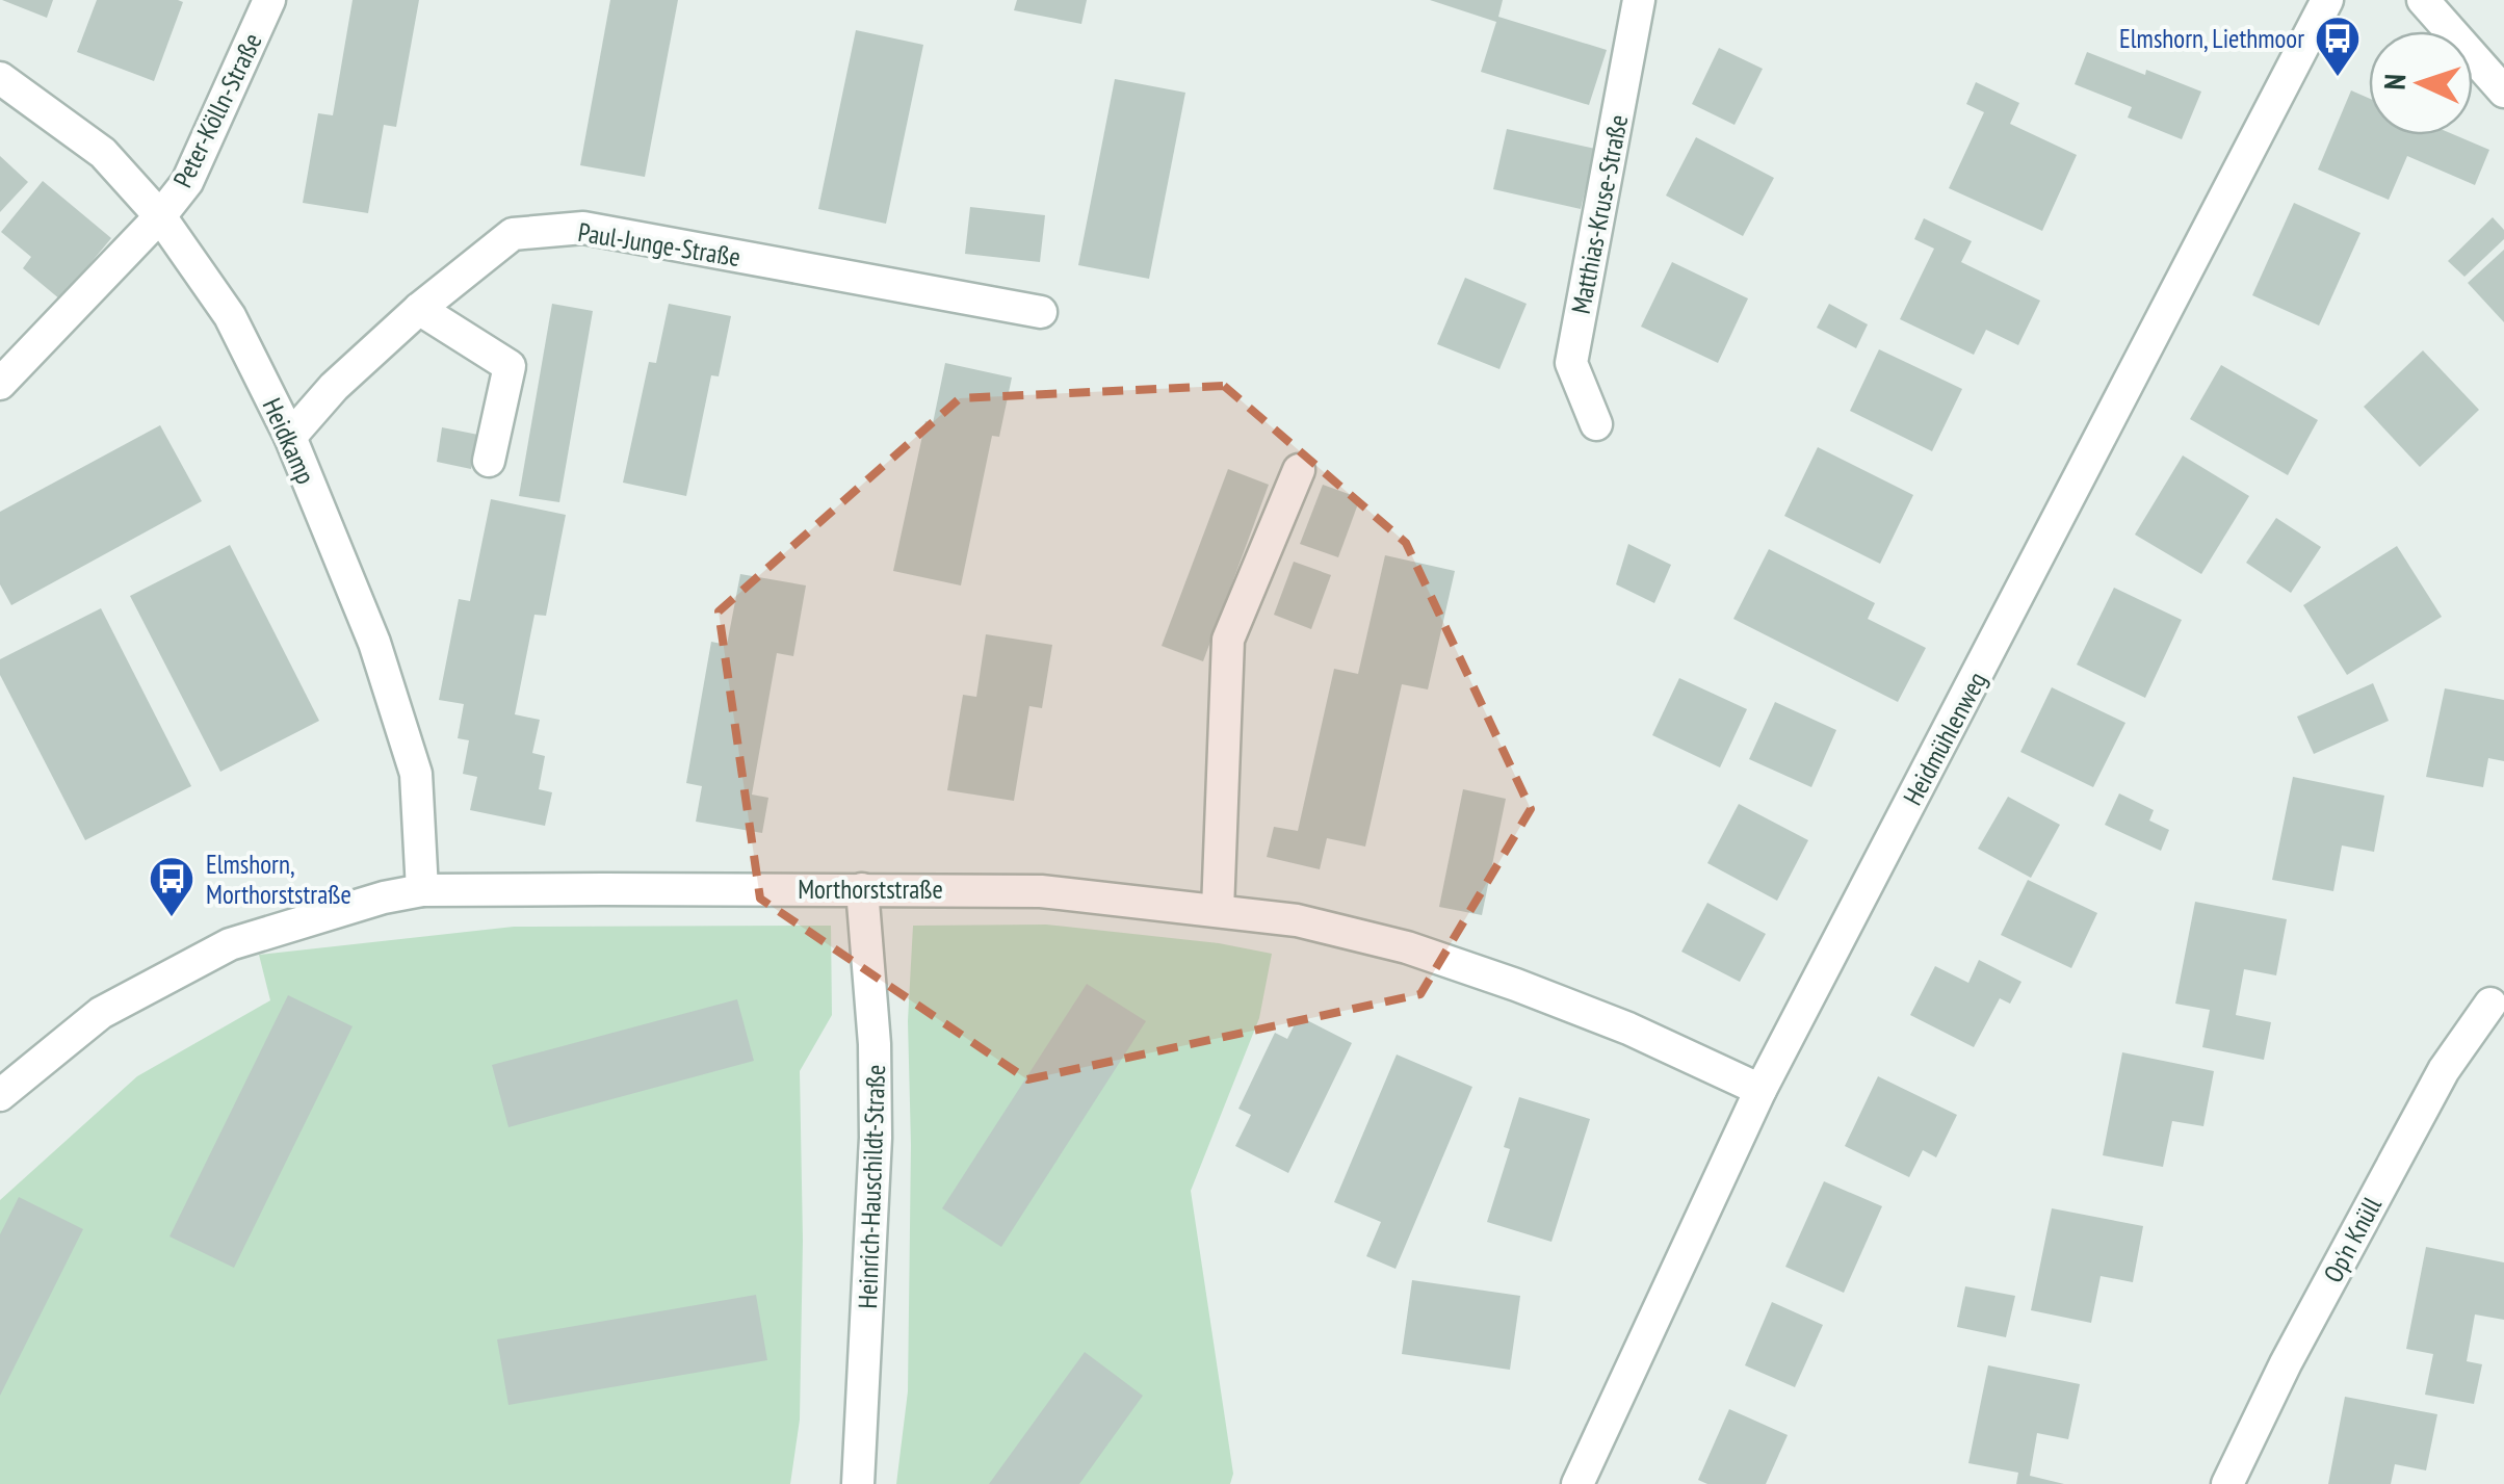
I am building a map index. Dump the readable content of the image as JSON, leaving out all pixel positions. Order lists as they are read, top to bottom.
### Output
{
  "streets": {
    "street": [
      "Peter-Kölln-Straße",
      "Matthias-Kruse-Straße",
      "Paul-Junge-Straße",
      "Heidkamp",
      "Heidmühlenweg",
      "Morthorststraße",
      "Heinrich-Hauschildt-Straße",
      "Op'n Knüll"
    ]
  },
  "crossings": [
    ["Peter-Kölln-Straße", "Heidkamp"],
    ["Paul-Junge-Straße", "Heidkamp"],
    ["Heidkamp", "Morthorststraße"],
    ["Heidmühlenweg", "Morthorststraße"],
    ["Morthorststraße", "Heinrich-Hauschildt-Straße"]
  ],
  "places": {
    "bus stop": ["Elmshorn, Liethmoor", "Elmshorn, Morthorststraße"]
  },
  "north": "left"
}
